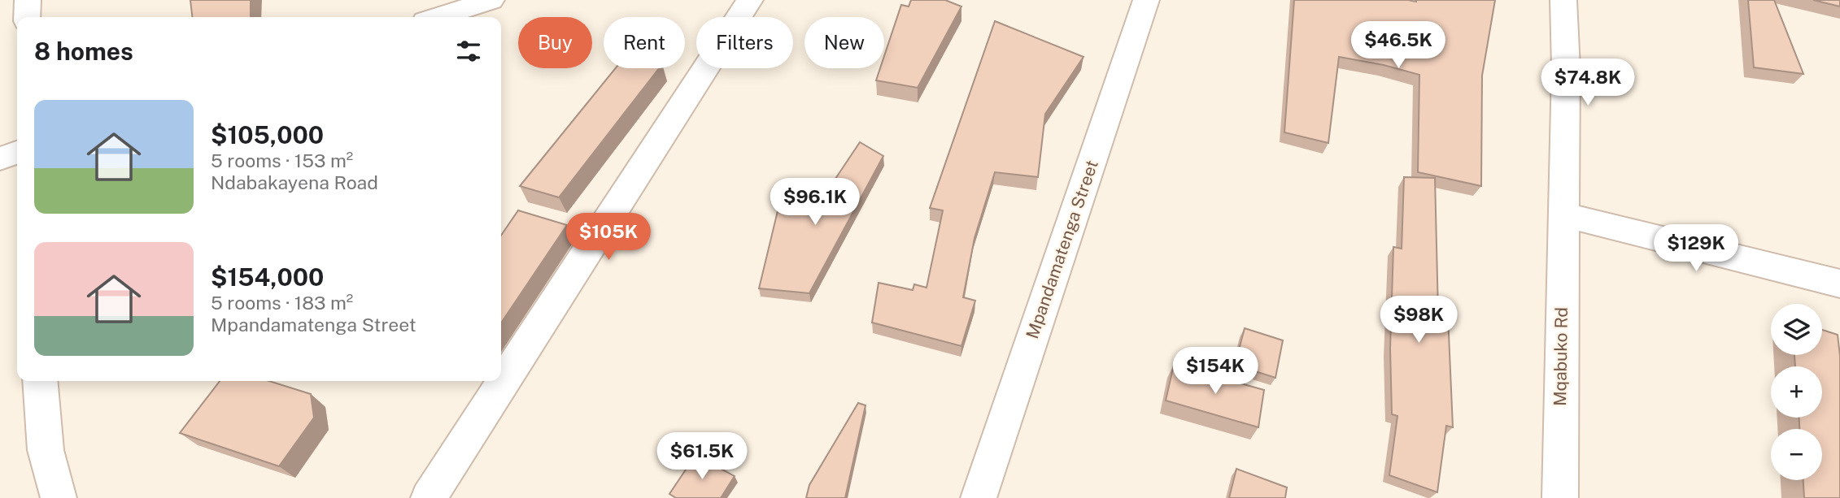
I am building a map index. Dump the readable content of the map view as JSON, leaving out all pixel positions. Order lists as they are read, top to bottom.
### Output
{
  "streets": {
    "street": ["Mpandamatenga Street", "Mqabuko Rd"]
  },
  "page": {
    "chip": [
      "Buy",
      "Rent",
      "Filters",
      "New"
    ],
    "heading": "8 homes",
    "price": [
      "$46.5K",
      "$74.8K",
      "$96.1K",
      "$105K",
      "$129K",
      "$98K",
      "$154K",
      "$61.5K"
    ],
    "list": [
      {
        "name": "$105,000",
        "note": "5 rooms · 153 m² · Ndabakayena Road"
      },
      {
        "name": "$154,000",
        "note": "5 rooms · 183 m² · Mpandamatenga Street"
      }
    ],
    "map_buttons": ["+", "−"]
  }
}
